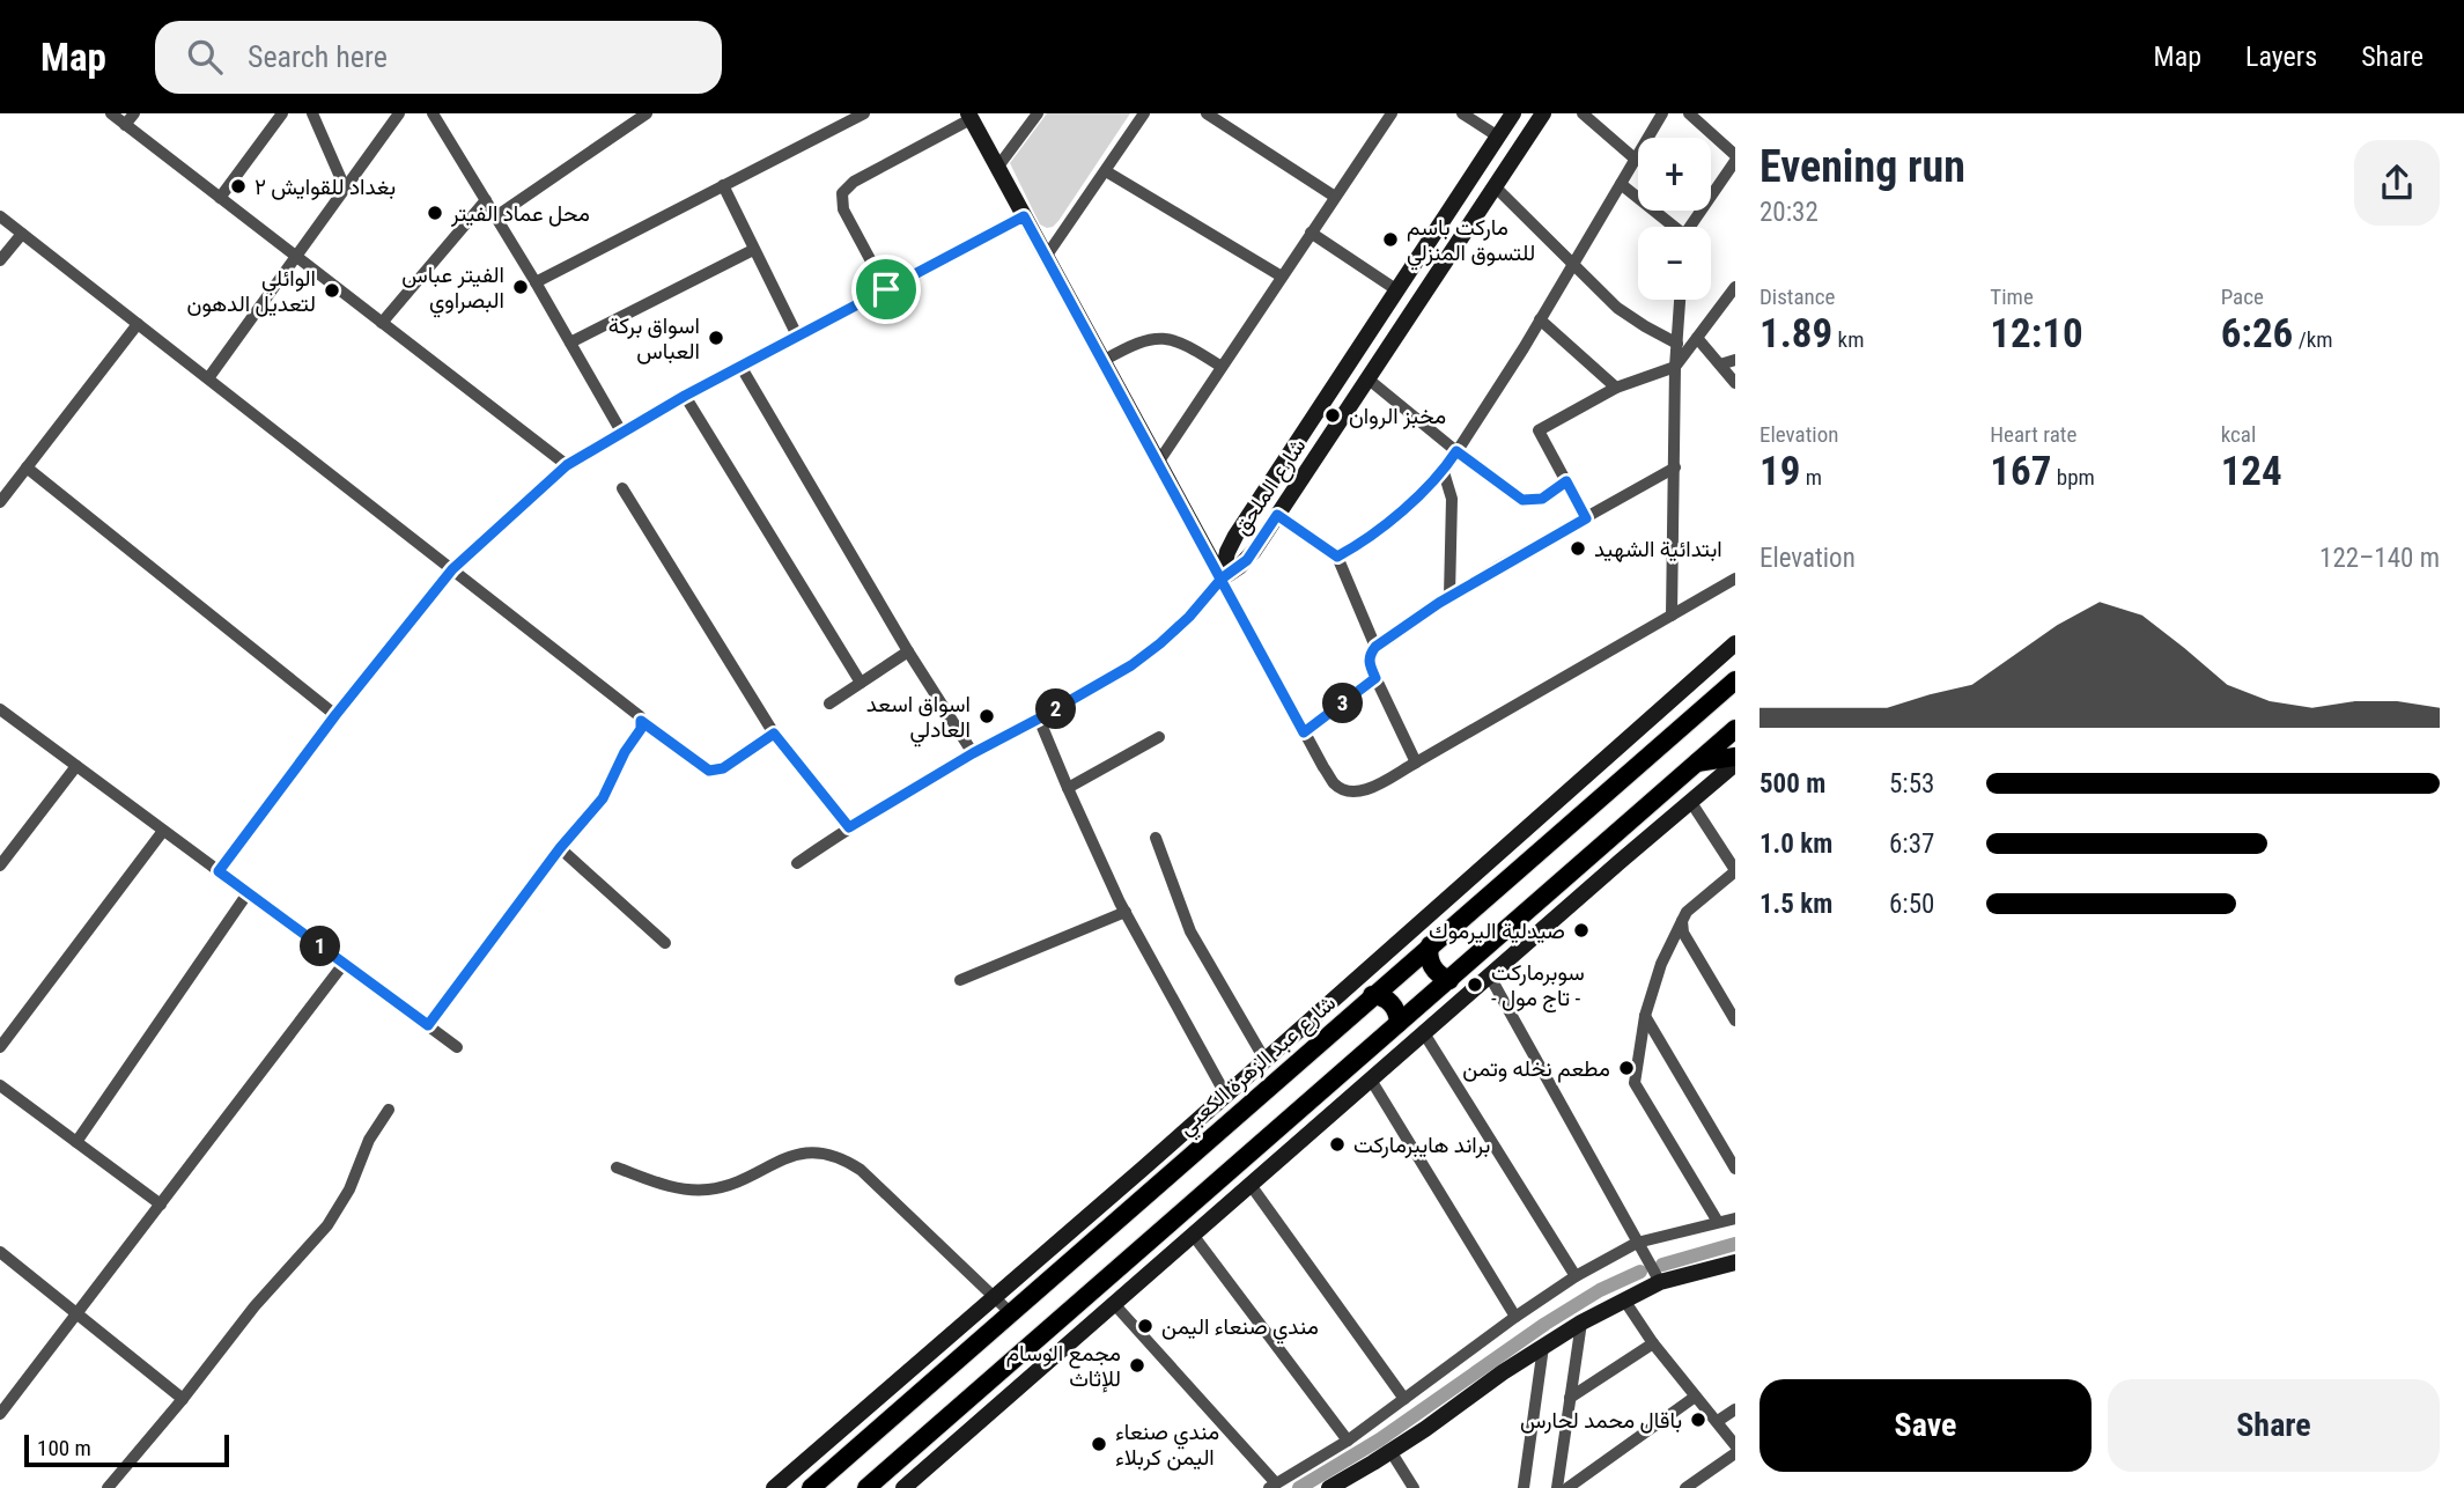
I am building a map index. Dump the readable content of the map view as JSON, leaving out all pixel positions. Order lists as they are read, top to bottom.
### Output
{
  "streets": {
    "main road": ["شارع عبد الزهرة الكعبي"],
    "street": ["شارع الملحق"]
  },
  "places": [
    "بغداد للقوايش ٢",
    "محل عماد الفيتر",
    "ماركت باسم للتسوق المنزلي",
    "الفيتر عباس البصراوي",
    "الوائلي لتعديل الدهون",
    "اسواق بركة العباس",
    "مخبز الروان",
    "ابتدائية الشهيد",
    "اسواق اسعد العادلي",
    "صيدلية اليرموك",
    "سوبرماركت - تاج مول -",
    "مطعم نخله وتمن",
    "براند هايبرماركت",
    "مندي صنعاء اليمن",
    "مجمع الوسام للإثاث",
    "باقال محمد لحارس",
    "مندي صنعاء اليمن كربلاء"
  ],
  "scale_bar": "100 m",
  "page": {
    "header": "Map",
    "search": "Search here",
    "nav": ["Map", "Layers", "Share"],
    "heading": ["Evening run", "20:32"],
    "map_buttons": ["+", "−"],
    "stats": [
      ["Distance", "1.89 km"],
      ["Time", "12:10"],
      ["Pace", "6:26 /km"],
      ["Elevation", "19 m"],
      ["Heart rate", "167 bpm"],
      ["kcal", "124"]
    ],
    "chart": ["Elevation", "122–140 m"],
    "pins": ["3", "2", "1"],
    "list": [
      {
        "name": "500 m",
        "note": "5:53"
      },
      {
        "name": "1.0 km",
        "note": "6:37"
      },
      {
        "name": "1.5 km",
        "note": "6:50"
      }
    ],
    "buttons": ["Save", "Share"],
    "scale": "100 m"
  }
}
